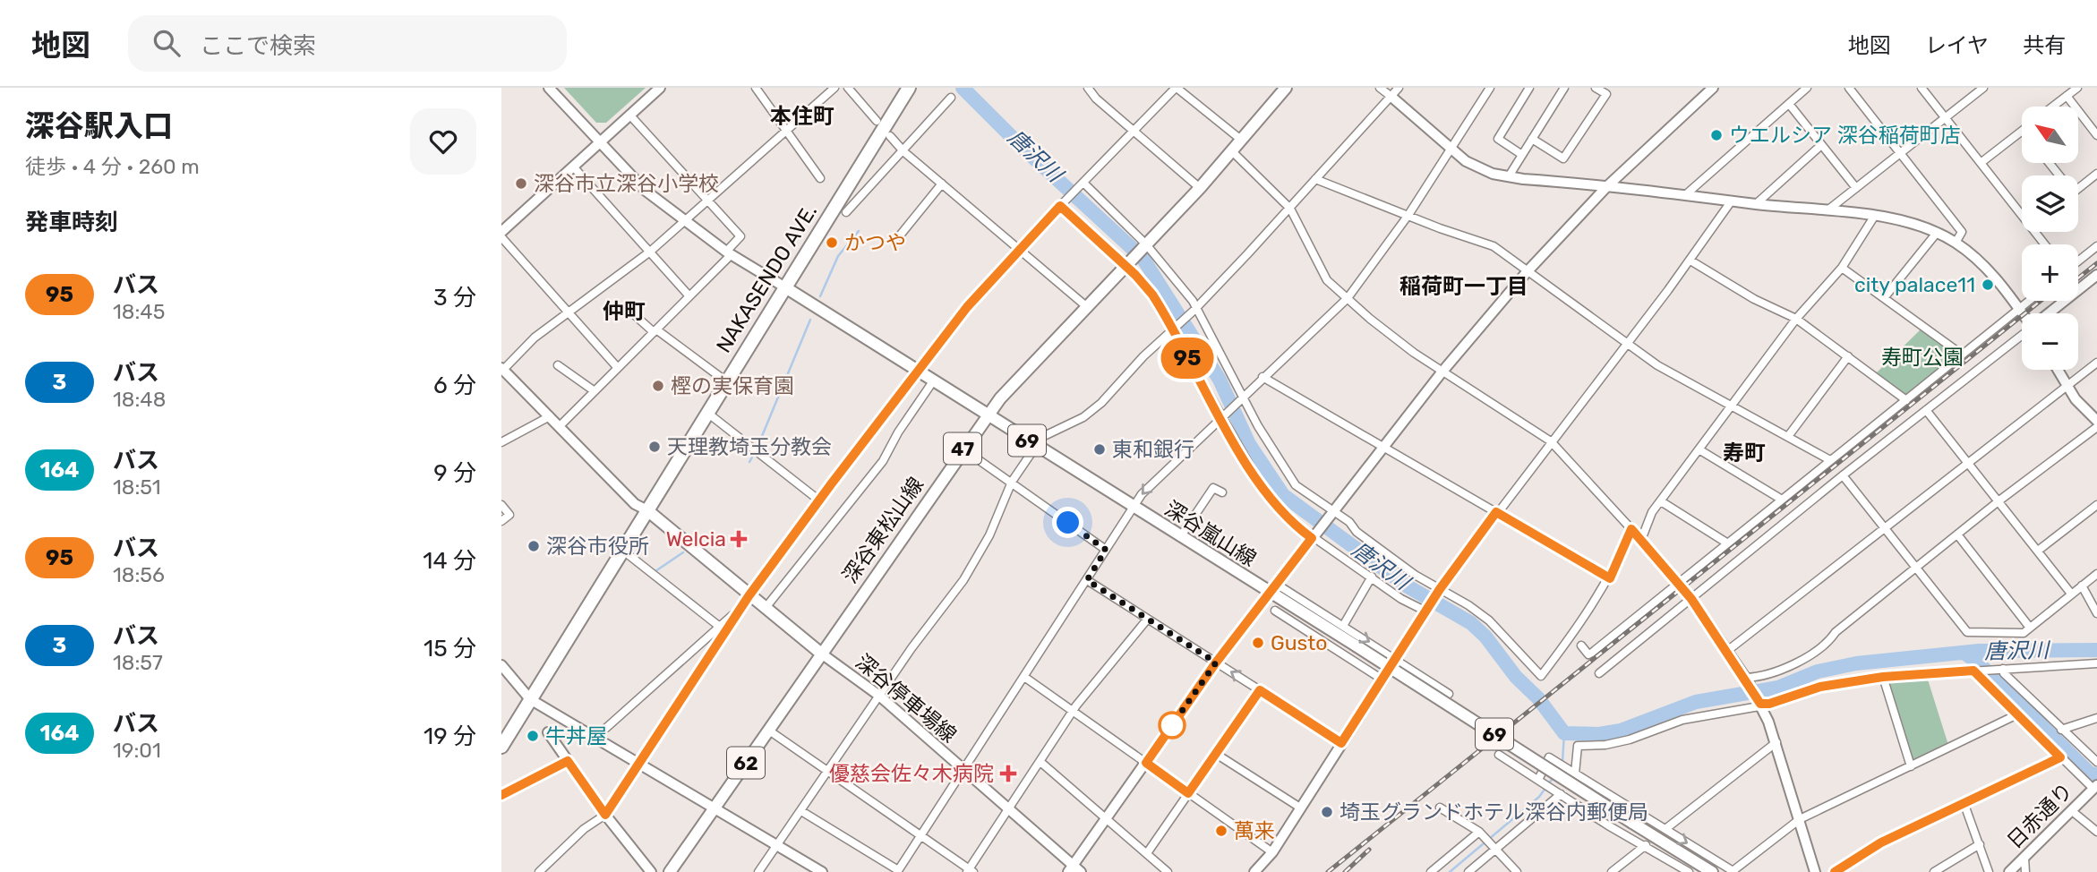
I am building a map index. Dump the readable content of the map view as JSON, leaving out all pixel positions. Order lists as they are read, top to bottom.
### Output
{
  "streets": {
    "highway": ["NAKASENDO AVE."],
    "main road": [
      "69",
      "47",
      "深谷東松山線",
      "深谷嵐山線",
      "62"
    ],
    "street": ["深谷停車場線", "日赤通り"]
  },
  "crossings": [
    ["NAKASENDO AVE.", "深谷嵐山線"],
    ["47", "深谷東松山線"],
    ["深谷東松山線", "深谷嵐山線"],
    ["深谷東松山線", "深谷停車場線"],
    ["深谷東松山線", "62"],
    ["深谷停車場線", "62"]
  ],
  "districts": [
    "本住町",
    "稲荷町一丁目",
    "仲町",
    "寿町"
  ],
  "water": ["唐沢川"],
  "parks": ["寿町公園"],
  "places": {
    "other": [
      "ウエルシア 深谷稲荷町店",
      "深谷市立深谷小学校",
      "かつや",
      "city palace11",
      "樫の実保育園",
      "天理教埼玉分教会",
      "東和銀行",
      "深谷市役所",
      "Gusto",
      "牛丼屋",
      "埼玉グランドホテル深谷内郵便局",
      "萬来"
    ],
    "health": ["Welcia", "優慈会佐々木病院"]
  },
  "lines": ["bus line 95"],
  "north": "top left",
  "page": {
    "header": "地図",
    "search": "ここで検索",
    "nav": ["地図", "レイヤ", "共有"],
    "heading": [
      ["深谷駅入口", "徒歩 · 4 分 · 260 m"],
      "発車時刻"
    ],
    "on_map": "95",
    "map_buttons": ["+", "−"],
    "list": [
      {
        "mark": "95",
        "name": "バス",
        "note": "18:45",
        "value": "3 分"
      },
      {
        "mark": "3",
        "name": "バス",
        "note": "18:48",
        "value": "6 分"
      },
      {
        "mark": "164",
        "name": "バス",
        "note": "18:51",
        "value": "9 分"
      },
      {
        "mark": "95",
        "name": "バス",
        "note": "18:56",
        "value": "14 分"
      },
      {
        "mark": "3",
        "name": "バス",
        "note": "18:57",
        "value": "15 分"
      },
      {
        "mark": "164",
        "name": "バス",
        "note": "19:01",
        "value": "19 分"
      }
    ]
  }
}
